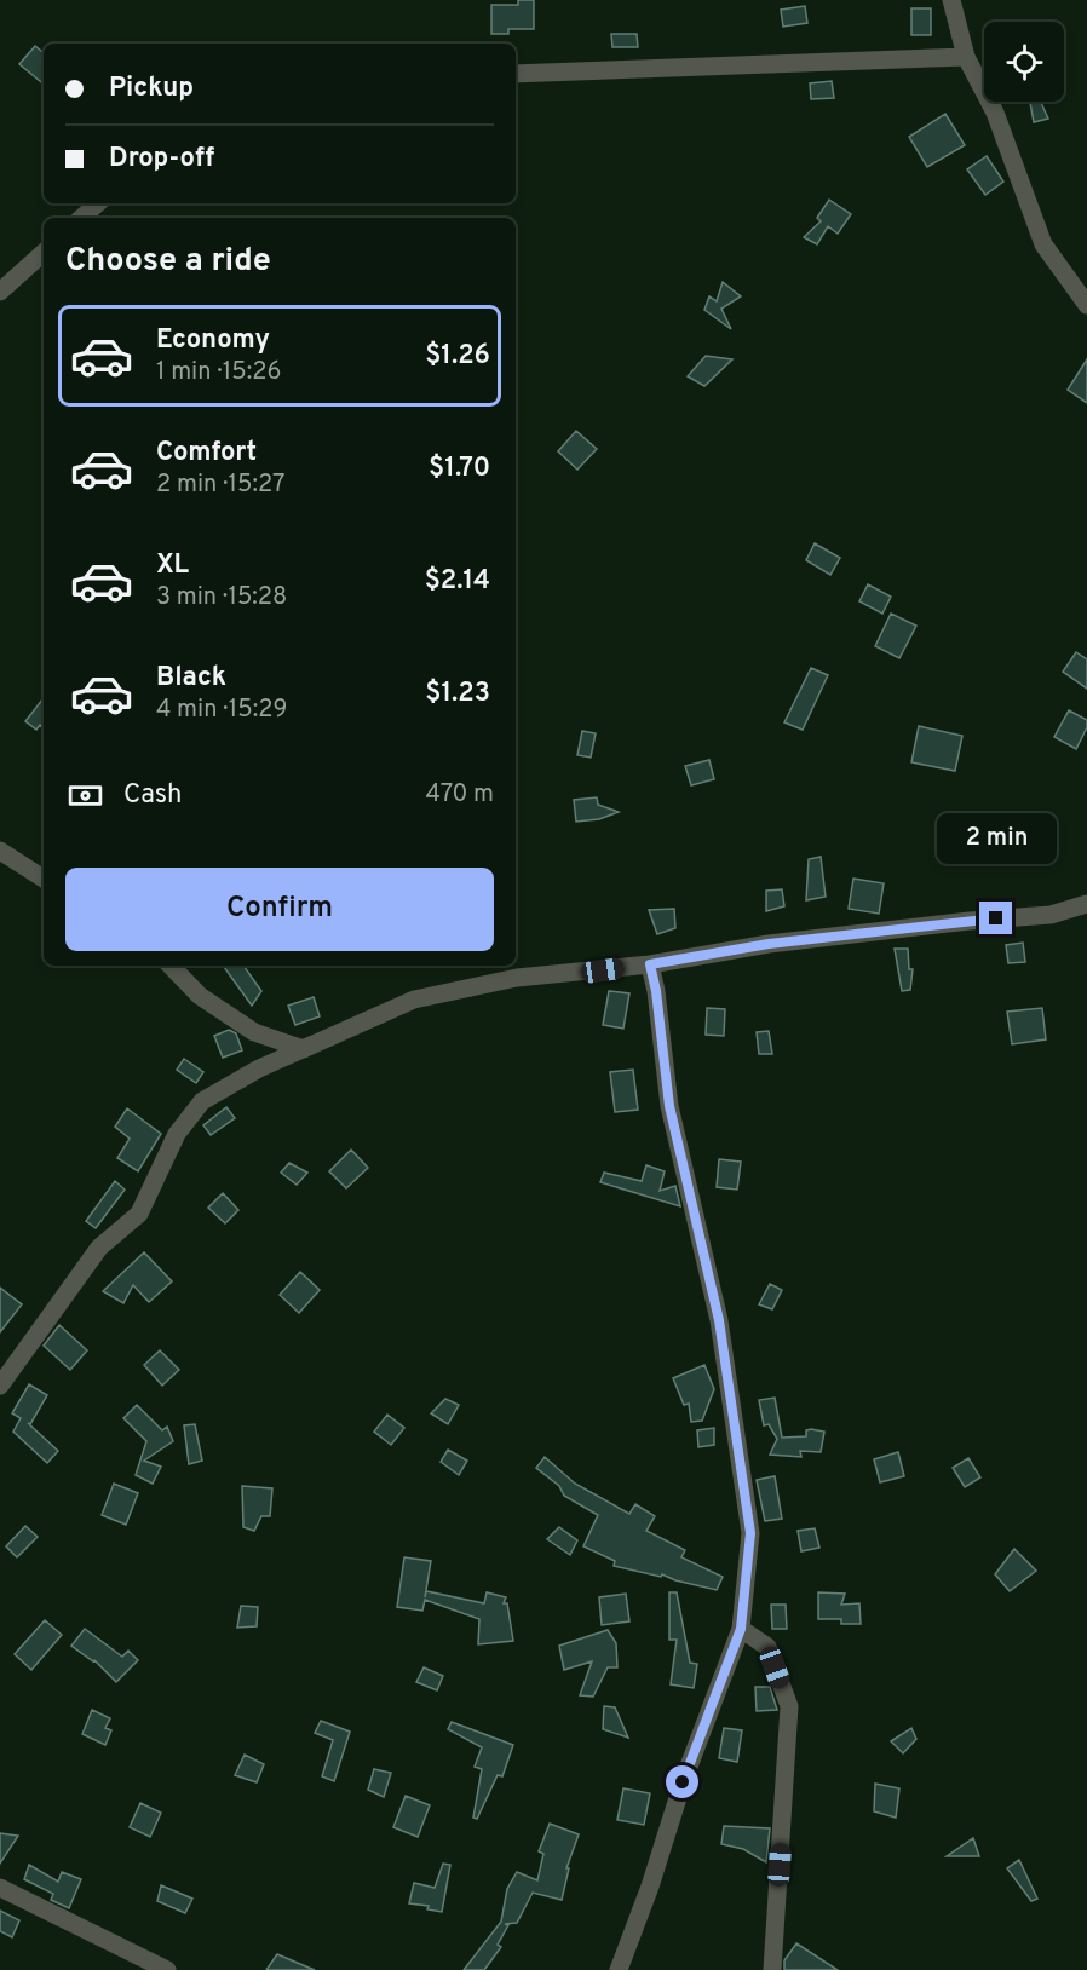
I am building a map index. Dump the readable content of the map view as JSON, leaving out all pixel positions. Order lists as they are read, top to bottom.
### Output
{
  "page": {
    "banner": ["Pickup", "Drop-off"],
    "heading": "Choose a ride",
    "list": [
      {
        "name": "Economy",
        "note": "1 min · 15:26",
        "value": "$1.26"
      },
      {
        "name": "Comfort",
        "note": "2 min · 15:27",
        "value": "$1.70"
      },
      {
        "name": "XL",
        "note": "3 min · 15:28",
        "value": "$2.14"
      },
      {
        "name": "Black",
        "note": "4 min · 15:29",
        "value": "$1.23"
      }
    ],
    "pay": ["Cash", "470 m"],
    "bubble": "2 min",
    "buttons": "Confirm"
  }
}
